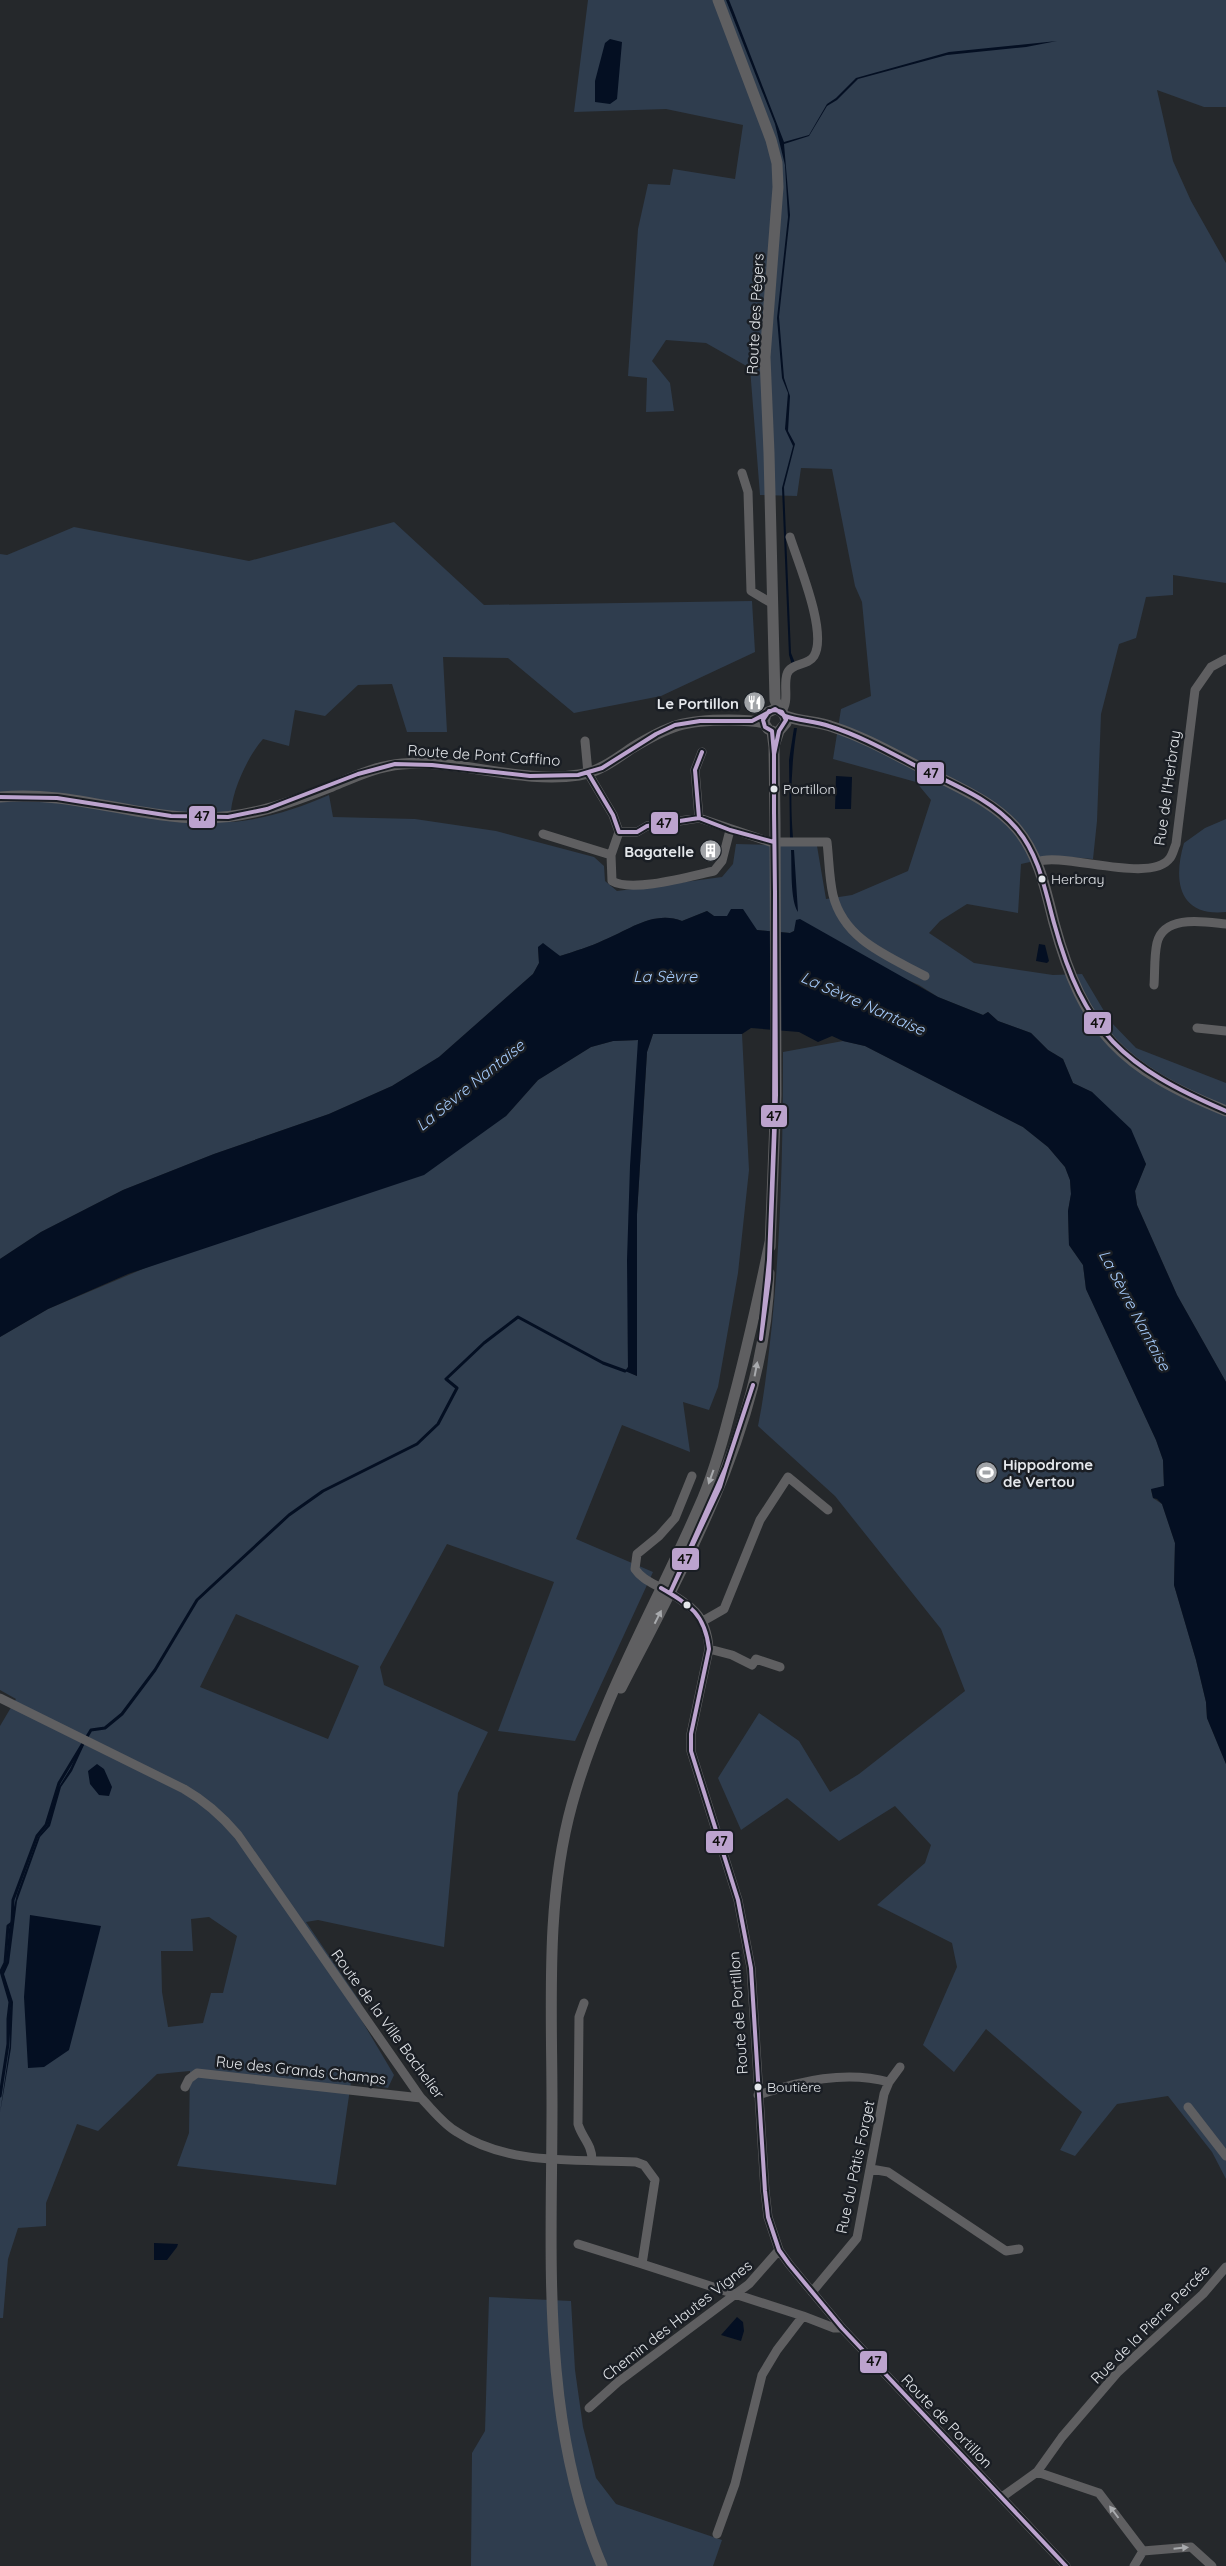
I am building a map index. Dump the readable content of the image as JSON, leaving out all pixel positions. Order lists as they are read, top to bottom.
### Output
{
  "streets": {
    "street": [
      "Route des Pégers",
      "Route de Pont Caffino",
      "Rue de l'Herbray",
      "Route de Portillon",
      "Route de la Ville Bachelier",
      "Rue des Grands Champs",
      "Rue du Pâtis Forget",
      "Chemin des Hautes Vignes",
      "Rue de la Pierre Percée"
    ]
  },
  "crossings": [
    ["Route des Pégers", "Route de Pont Caffino"],
    ["Route de Pont Caffino", "Rue de l'Herbray"],
    ["Route de Portillon", "Rue du Pâtis Forget"],
    ["Route de Portillon", "Chemin des Hautes Vignes"],
    ["Route de la Ville Bachelier", "Rue des Grands Champs"]
  ],
  "water": ["La Sèvre", "La Sèvre Nantaise"],
  "places": {
    "restaurant": ["Le Portillon"],
    "other": ["Portillon", "Herbray", "Boutière"],
    "building": ["Bagatelle"],
    "sports": ["Hippodrome de Vertou"]
  },
  "lines": ["transit line 47"]
}
